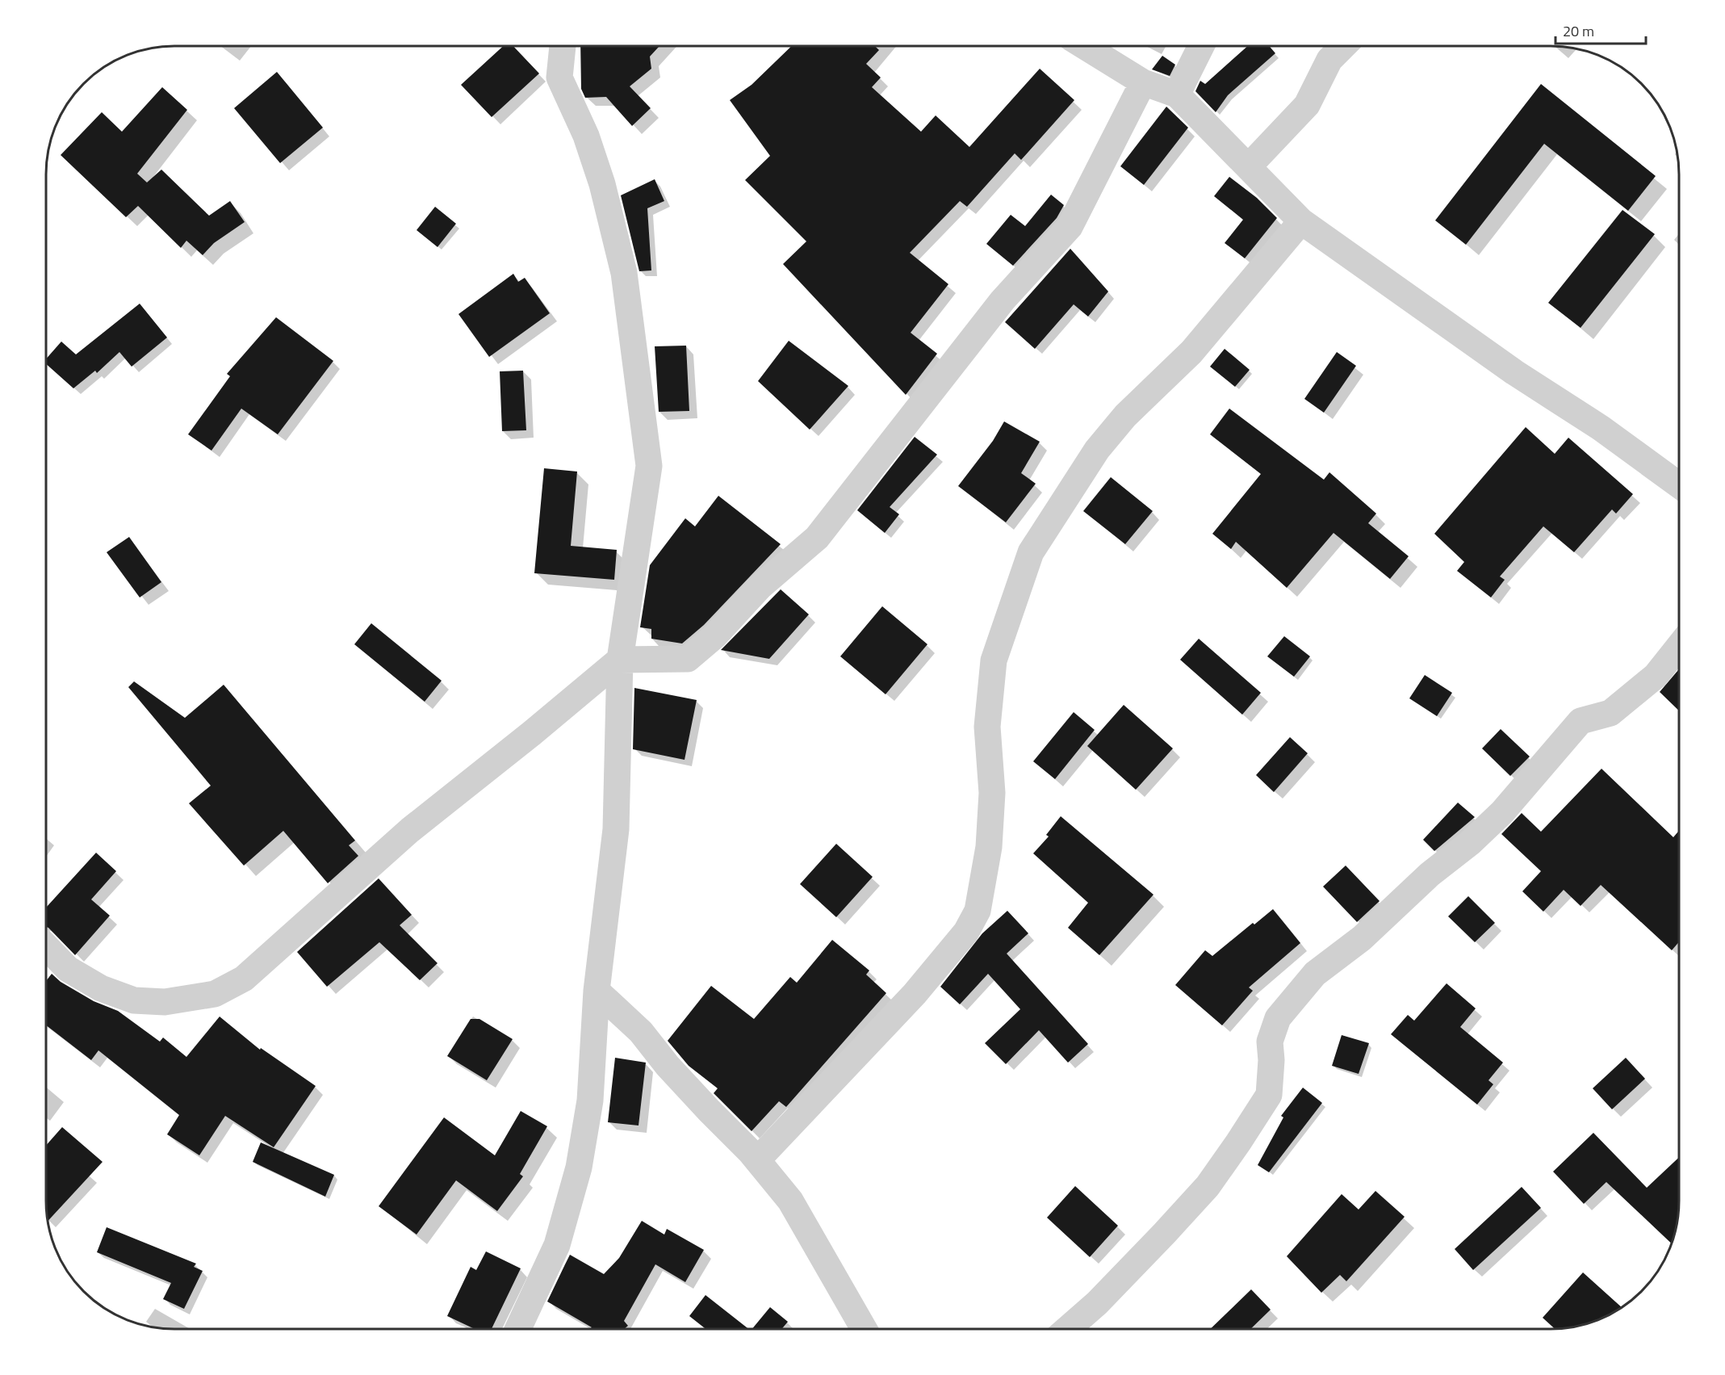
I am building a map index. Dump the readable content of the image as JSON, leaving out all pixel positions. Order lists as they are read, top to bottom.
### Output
{
  "scale_bar": "20 m"
}
